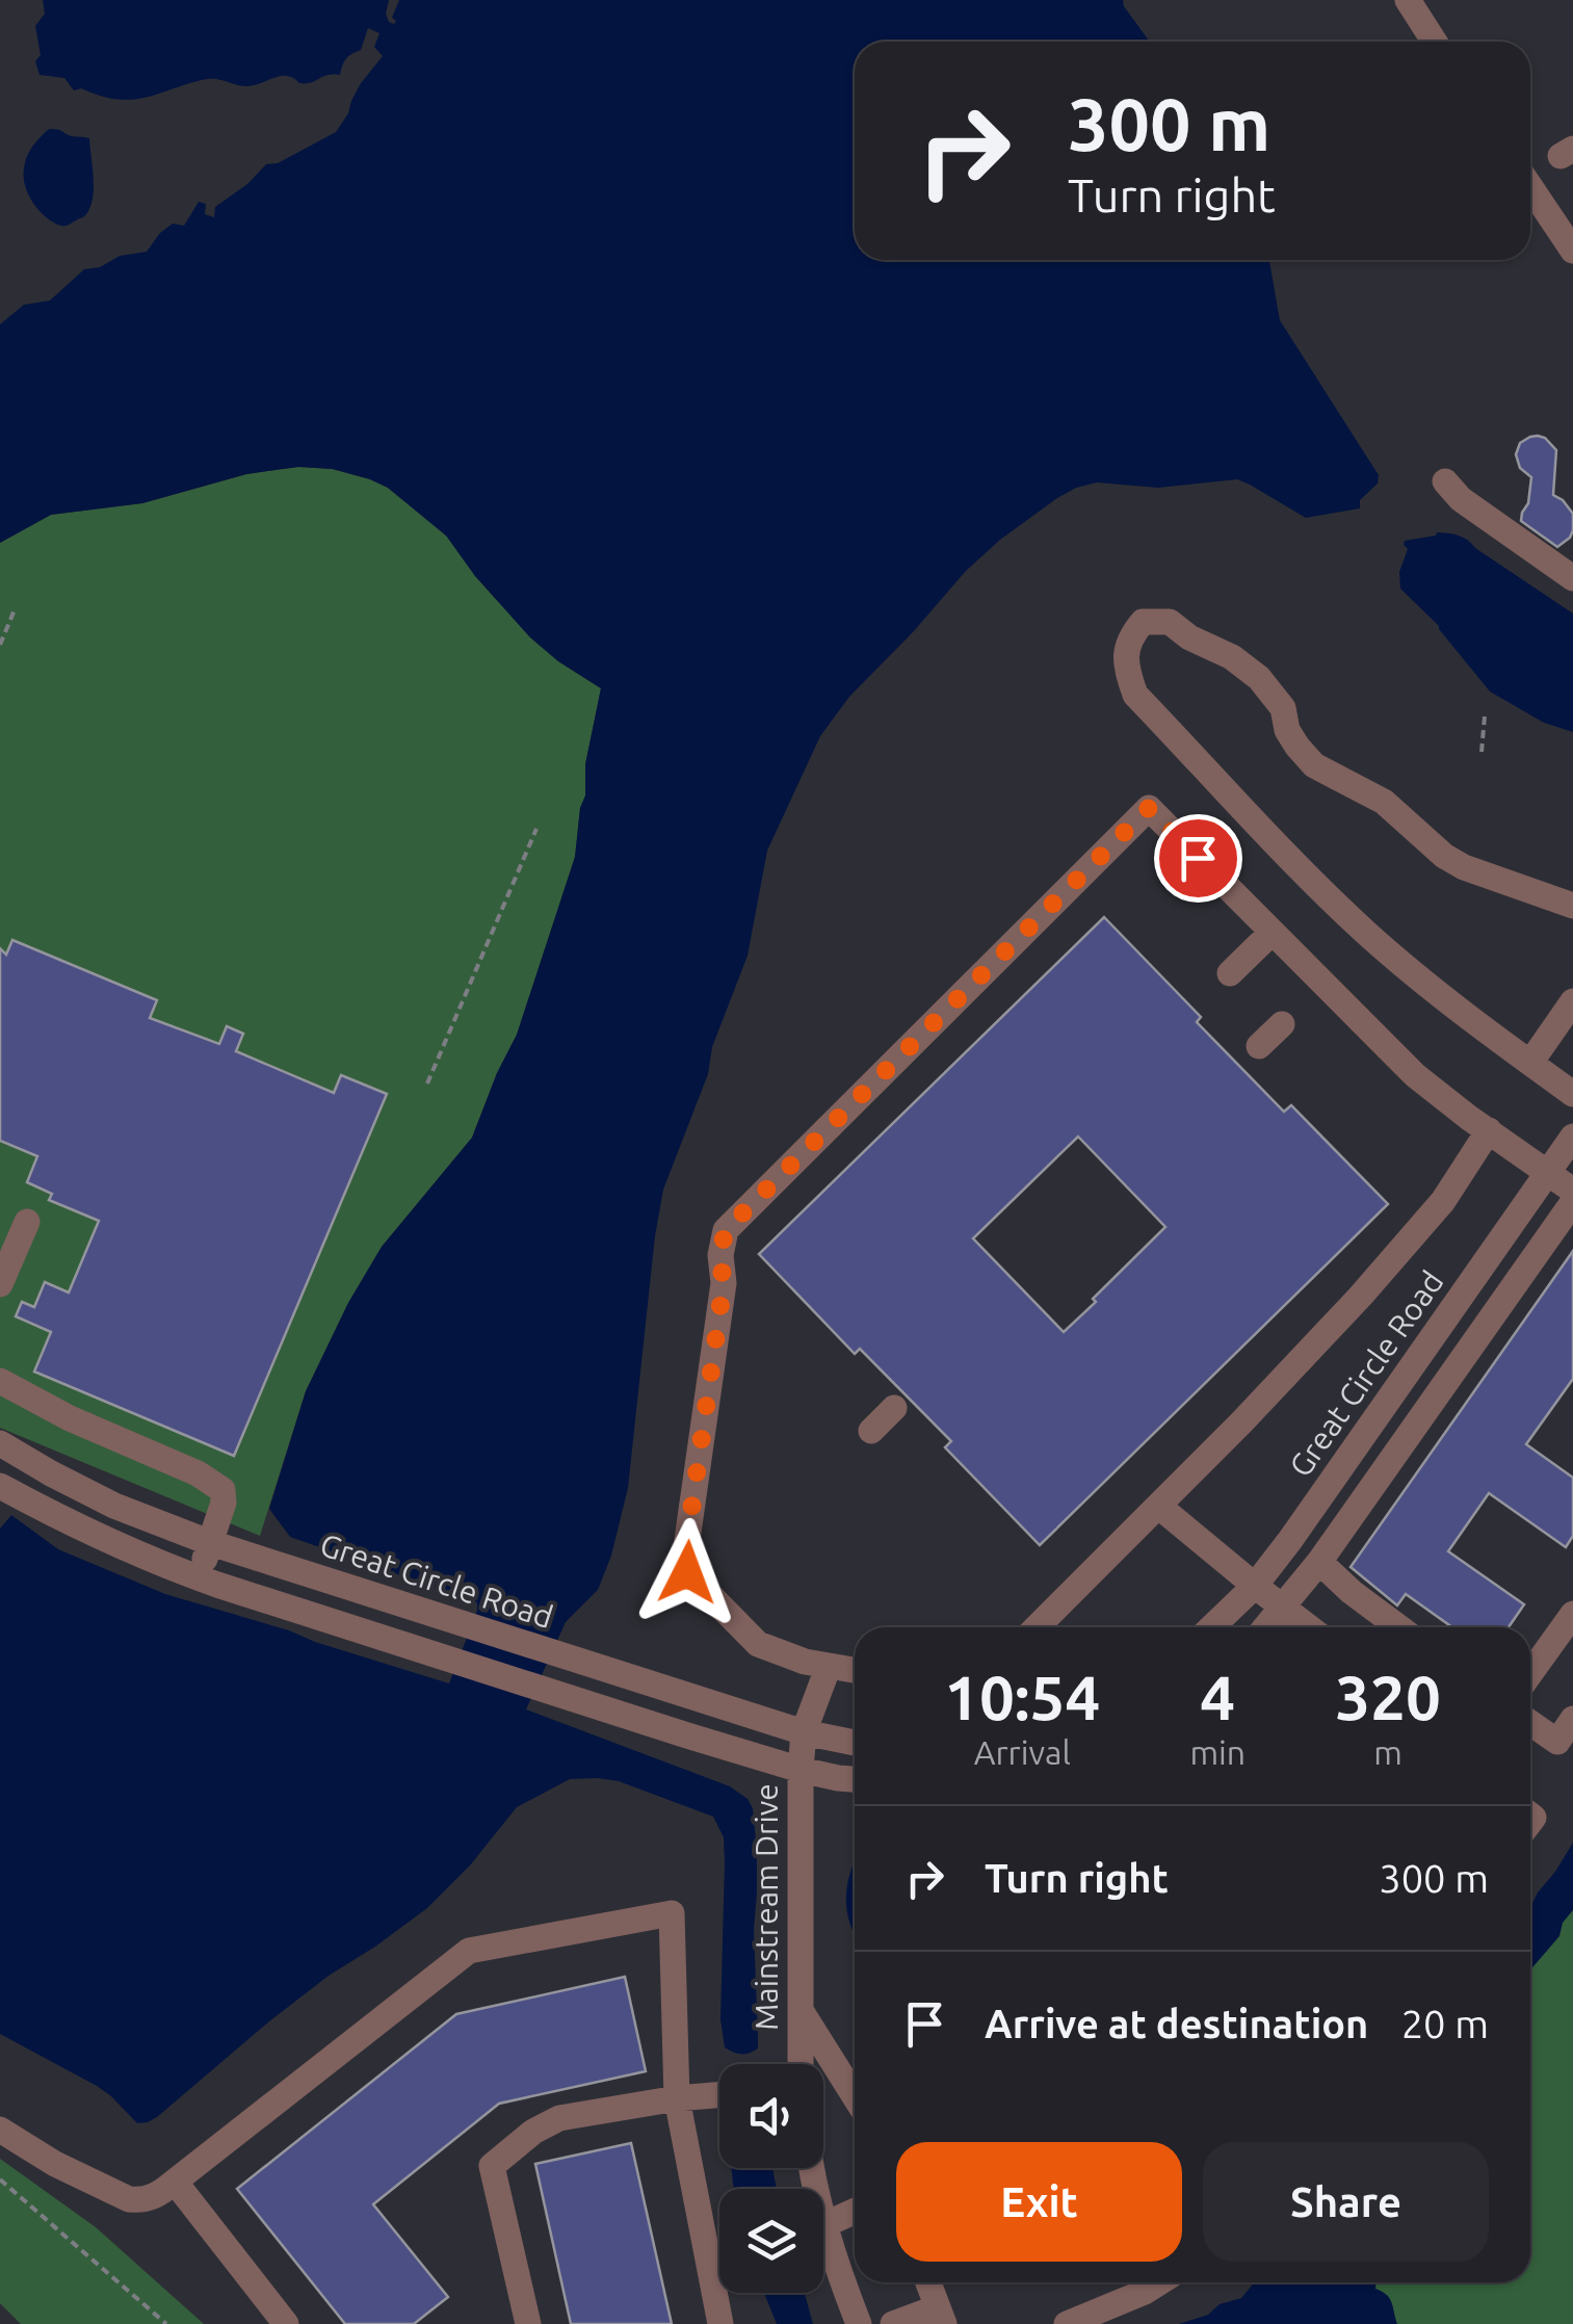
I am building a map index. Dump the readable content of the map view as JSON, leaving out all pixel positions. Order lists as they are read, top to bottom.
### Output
{
  "streets": {
    "street": ["Great Circle Road", "Mainstream Drive"]
  },
  "crossings": [
    ["Great Circle Road", "Mainstream Drive"]
  ],
  "page": {
    "turn": ["300 m", "Turn right"],
    "eta": [
      "10:54",
      "Arrival",
      "4",
      "min",
      "320",
      "m"
    ],
    "list": [
      {
        "name": "Turn right",
        "value": "300 m"
      },
      {
        "name": "Arrive at destination",
        "value": "20 m"
      }
    ],
    "buttons": ["Exit", "Share"]
  }
}
